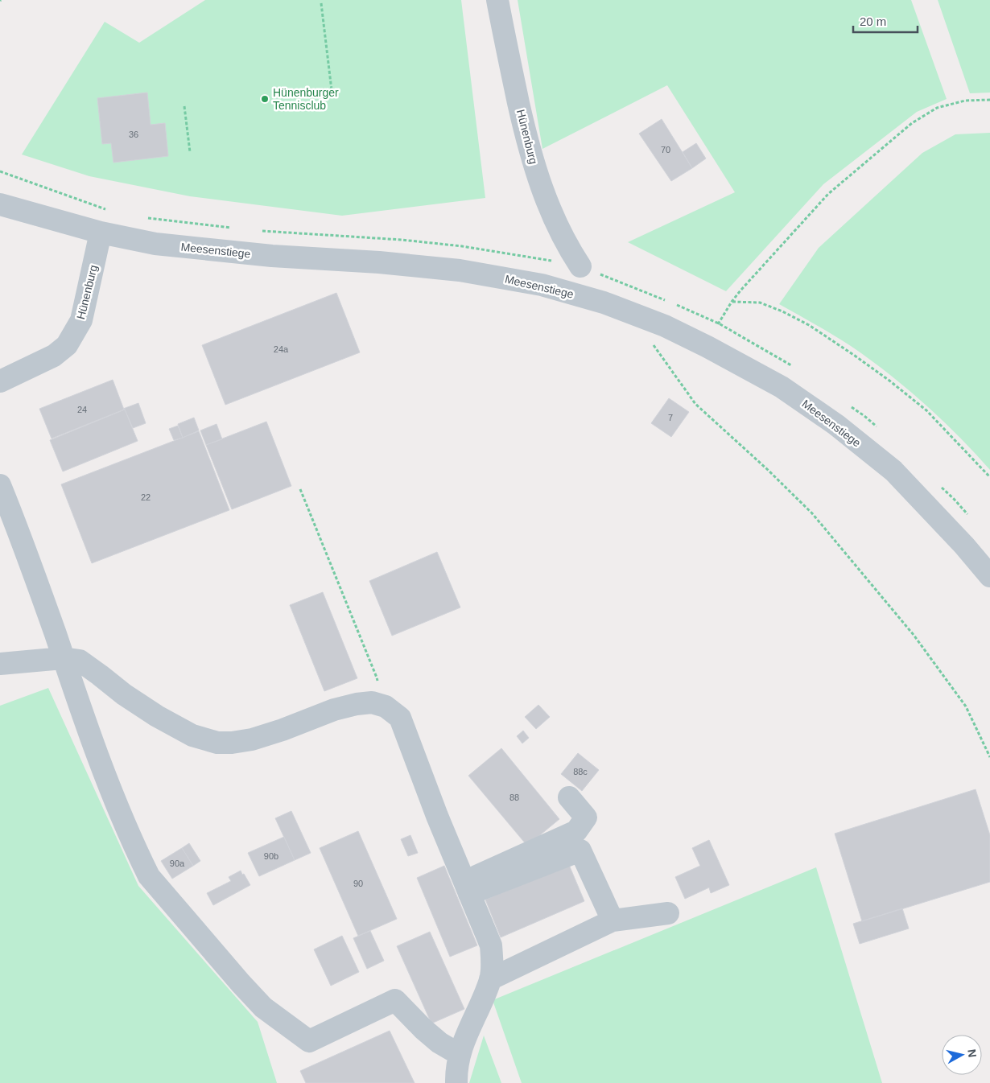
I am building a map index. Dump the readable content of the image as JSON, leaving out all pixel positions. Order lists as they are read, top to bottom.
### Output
{
  "streets": {
    "street": ["Hünenburg", "Meesenstiege"]
  },
  "crossings": [
    ["Hünenburg", "Meesenstiege"]
  ],
  "places": ["Hünenburger Tennisclub"],
  "house_numbers": [
    "36",
    "70",
    "24a",
    "24",
    "7",
    "22",
    "88c",
    "88",
    "90b",
    "90a",
    "90"
  ],
  "scale_bar": "20 m",
  "north": "right"
}
